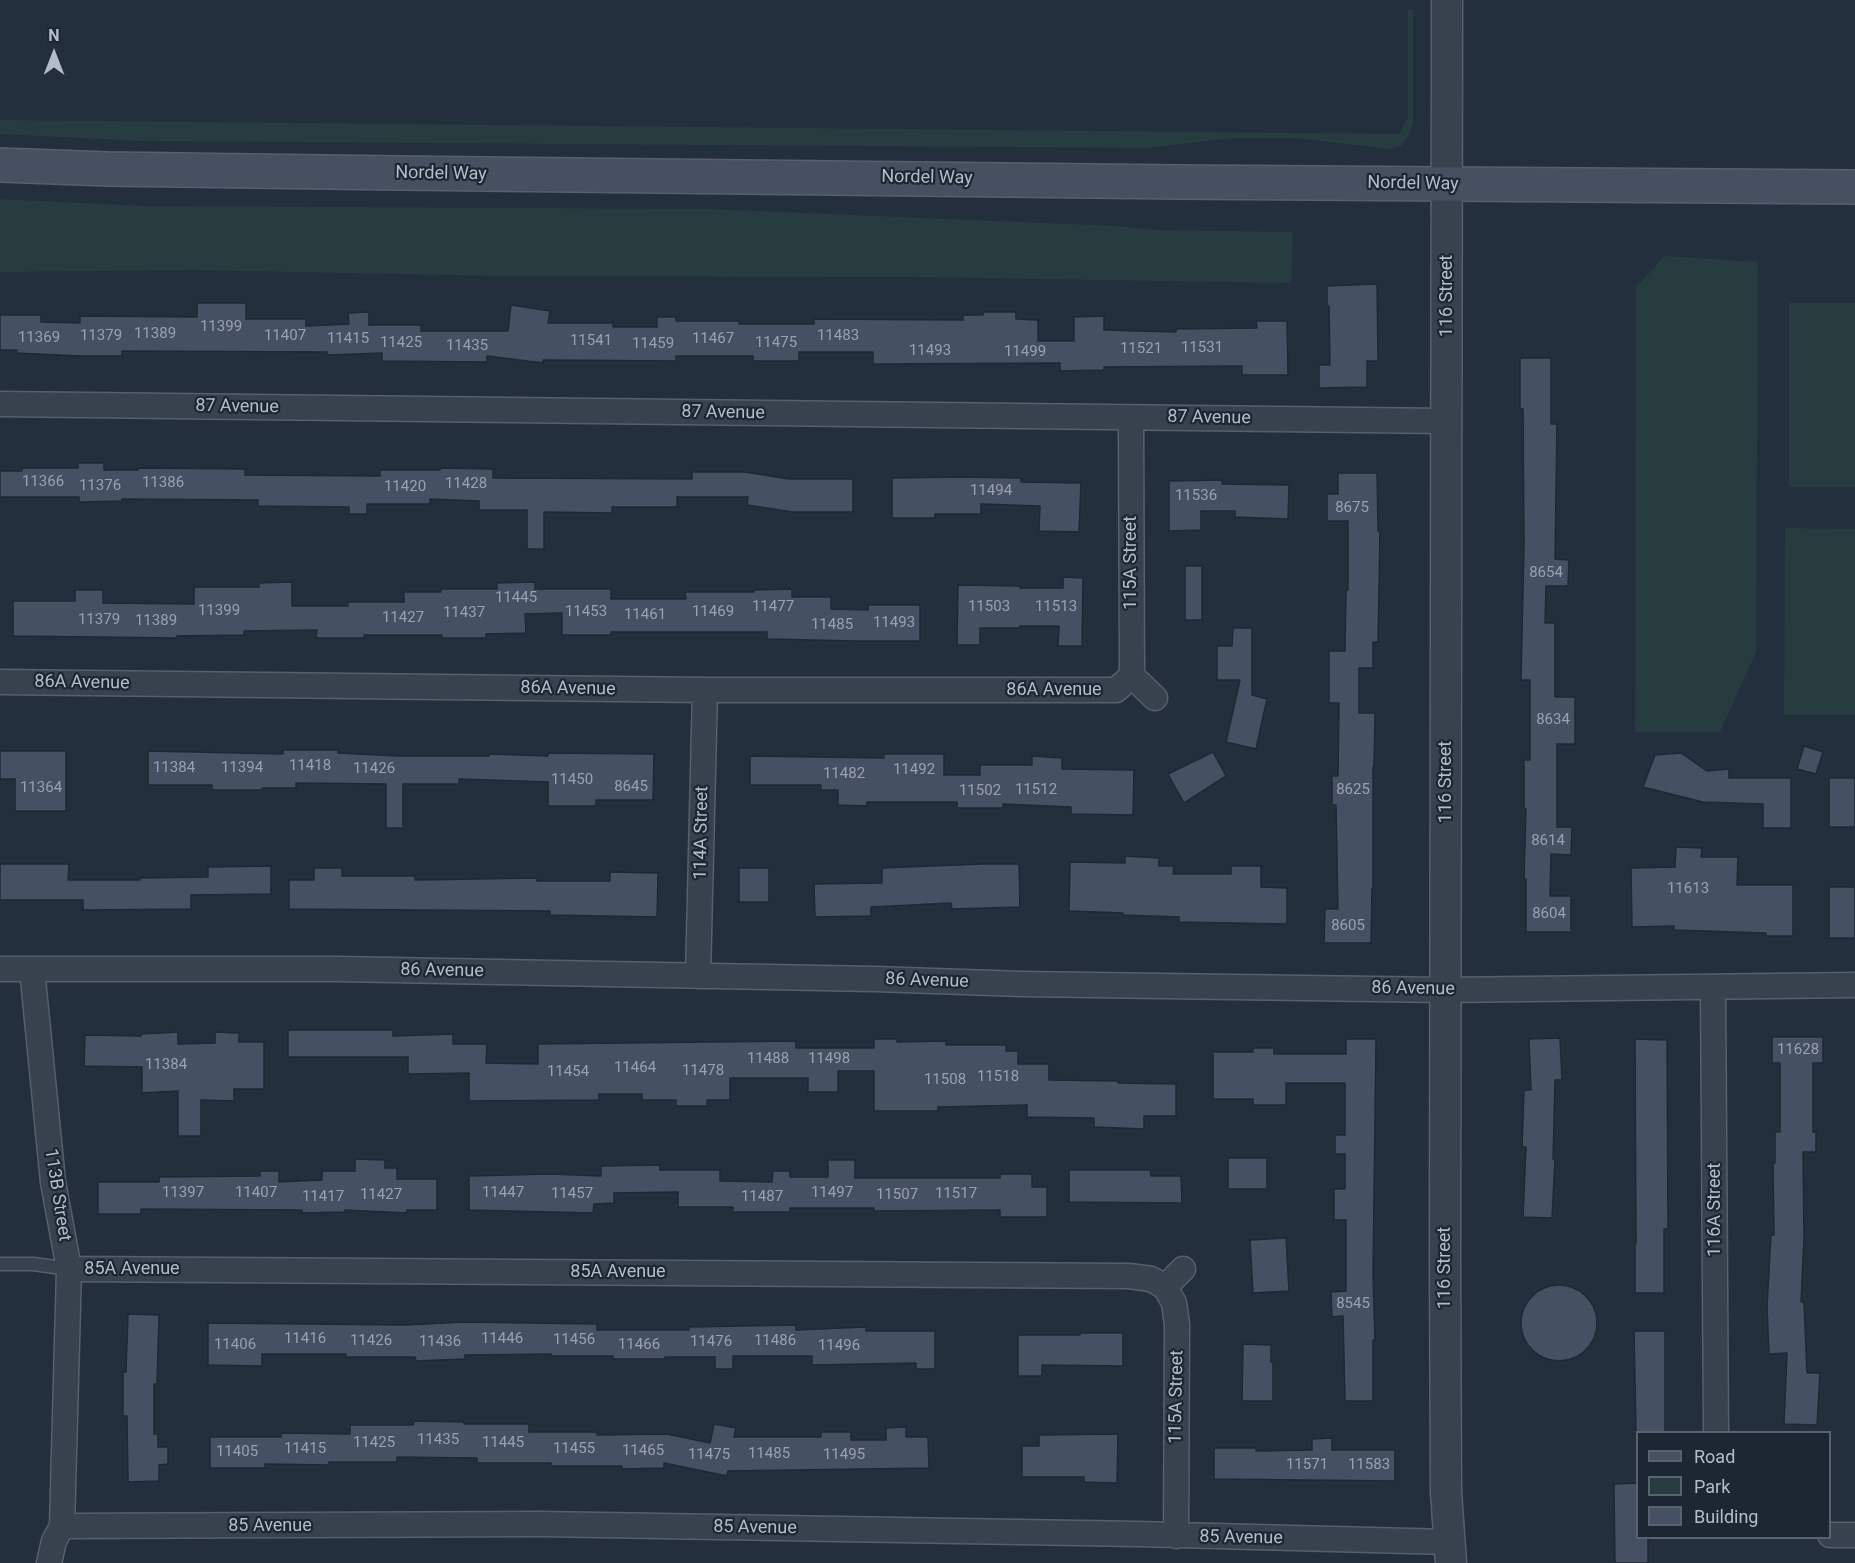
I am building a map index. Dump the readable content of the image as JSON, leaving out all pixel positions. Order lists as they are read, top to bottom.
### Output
{
  "streets": {
    "main road": ["Nordel Way"],
    "street": [
      "116 Street",
      "87 Avenue",
      "115A Street",
      "86A Avenue",
      "114A Street",
      "86 Avenue",
      "113B Street",
      "116A Street",
      "85A Avenue",
      "85 Avenue"
    ]
  },
  "crossings": [
    ["Nordel Way", "116 Street"],
    ["116 Street", "87 Avenue"],
    ["116 Street", "86 Avenue"],
    ["116 Street", "85 Avenue"],
    ["87 Avenue", "115A Street"],
    ["115A Street", "86A Avenue"],
    ["115A Street", "85A Avenue"],
    ["115A Street", "85 Avenue"],
    ["86A Avenue", "114A Street"],
    ["114A Street", "86 Avenue"],
    ["86 Avenue", "113B Street"],
    ["86 Avenue", "116A Street"],
    ["113B Street", "85A Avenue"],
    ["113B Street", "85 Avenue"]
  ],
  "house_numbers": [
    "11399",
    "11389",
    "11379",
    "11407",
    "11483",
    "11369",
    "11415",
    "11467",
    "11541",
    "11425",
    "11475",
    "11459",
    "11435",
    "11531",
    "11521",
    "11493",
    "11499",
    "11366",
    "11386",
    "11428",
    "11376",
    "11420",
    "11494",
    "11536",
    "8675",
    "8654",
    "11445",
    "11477",
    "11503",
    "11513",
    "11399",
    "11453",
    "11469",
    "11437",
    "11461",
    "11427",
    "11379",
    "11389",
    "11493",
    "11485",
    "8634",
    "11418",
    "11384",
    "11394",
    "11426",
    "11492",
    "11482",
    "11450",
    "8645",
    "11364",
    "11512",
    "8625",
    "11502",
    "8614",
    "11613",
    "8604",
    "8605",
    "11628",
    "11488",
    "11498",
    "11384",
    "11464",
    "11478",
    "11454",
    "11518",
    "11508",
    "11397",
    "11407",
    "11447",
    "11497",
    "11457",
    "11517",
    "11427",
    "11507",
    "11417",
    "11487",
    "8545",
    "11416",
    "11446",
    "11456",
    "11426",
    "11486",
    "11436",
    "11476",
    "11406",
    "11466",
    "11496",
    "11435",
    "11425",
    "11445",
    "11415",
    "11455",
    "11465",
    "11405",
    "11485",
    "11475",
    "11495",
    "11571",
    "11583"
  ],
  "legend": ["Road", "Park", "Building"],
  "north": "top"
}
